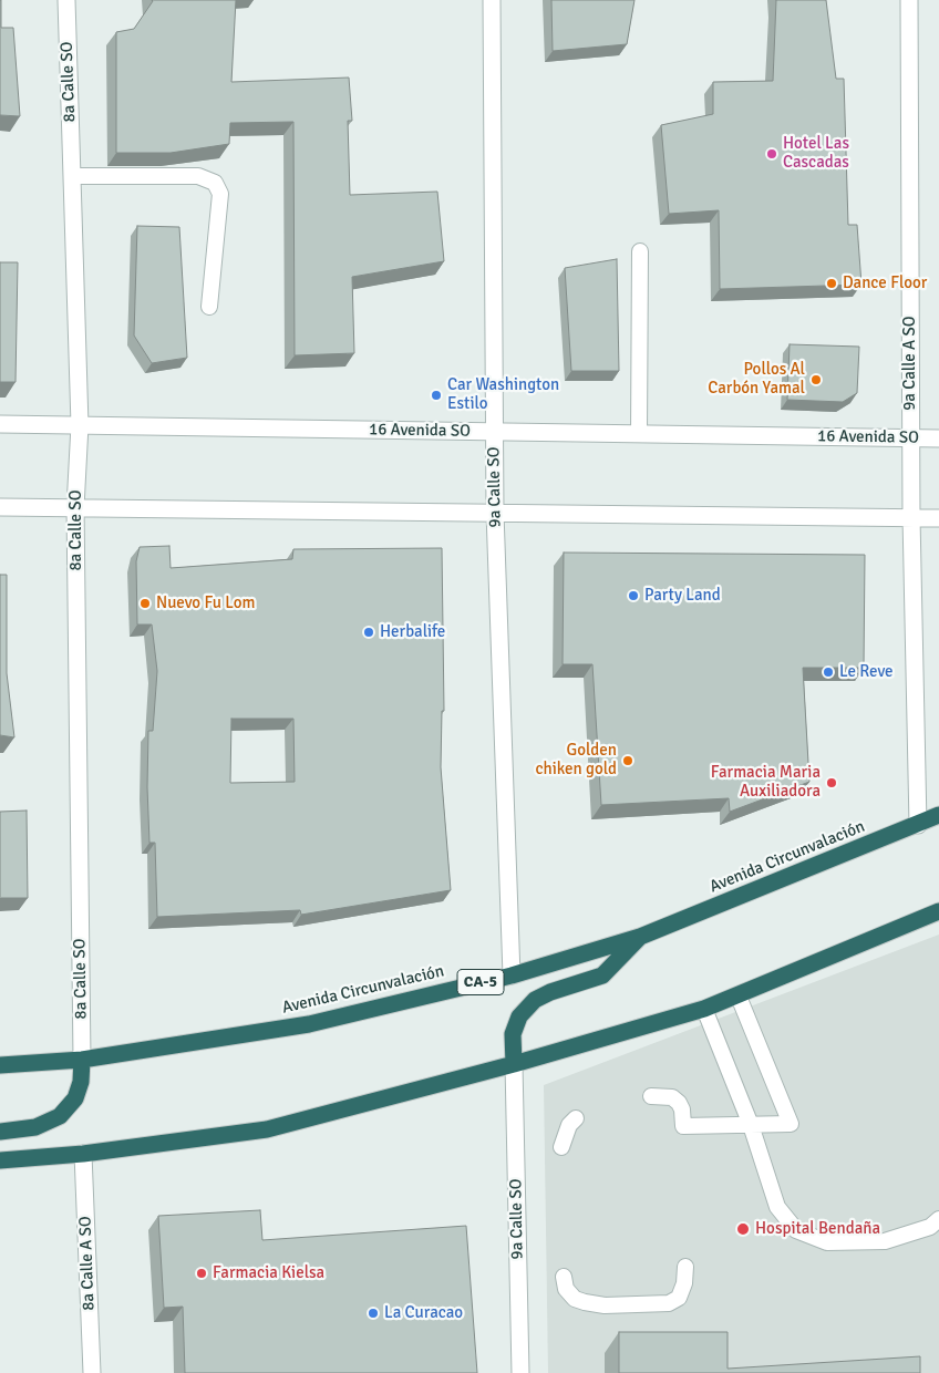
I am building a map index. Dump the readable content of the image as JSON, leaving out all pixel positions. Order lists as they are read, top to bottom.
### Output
{
  "streets": {
    "highway": ["Avenida Circunvalación", "CA-5"],
    "street": [
      "8a Calle SO",
      "9a Calle A SO",
      "16 Avenida SO",
      "9a Calle SO",
      "8a Calle A SO"
    ]
  },
  "crossings": [
    ["8a Calle SO", "16 Avenida SO"],
    ["8a Calle SO", "Avenida Circunvalación"],
    ["9a Calle A SO", "16 Avenida SO"],
    ["9a Calle A SO", "Avenida Circunvalación"],
    ["16 Avenida SO", "9a Calle SO"],
    ["9a Calle SO", "Avenida Circunvalación"]
  ],
  "places": [
    "Hotel Las Cascadas",
    "Dance Floor",
    "Pollos Al Carbón Yamal",
    "Car Washington Estilo",
    "Party Land",
    "Nuevo Fu Lom",
    "Herbalife",
    "Le Reve",
    "Golden chiken gold",
    "Farmacia Maria Auxiliadora",
    "Hospital Bendaña",
    "Farmacia Kielsa",
    "La Curacao"
  ]
}
